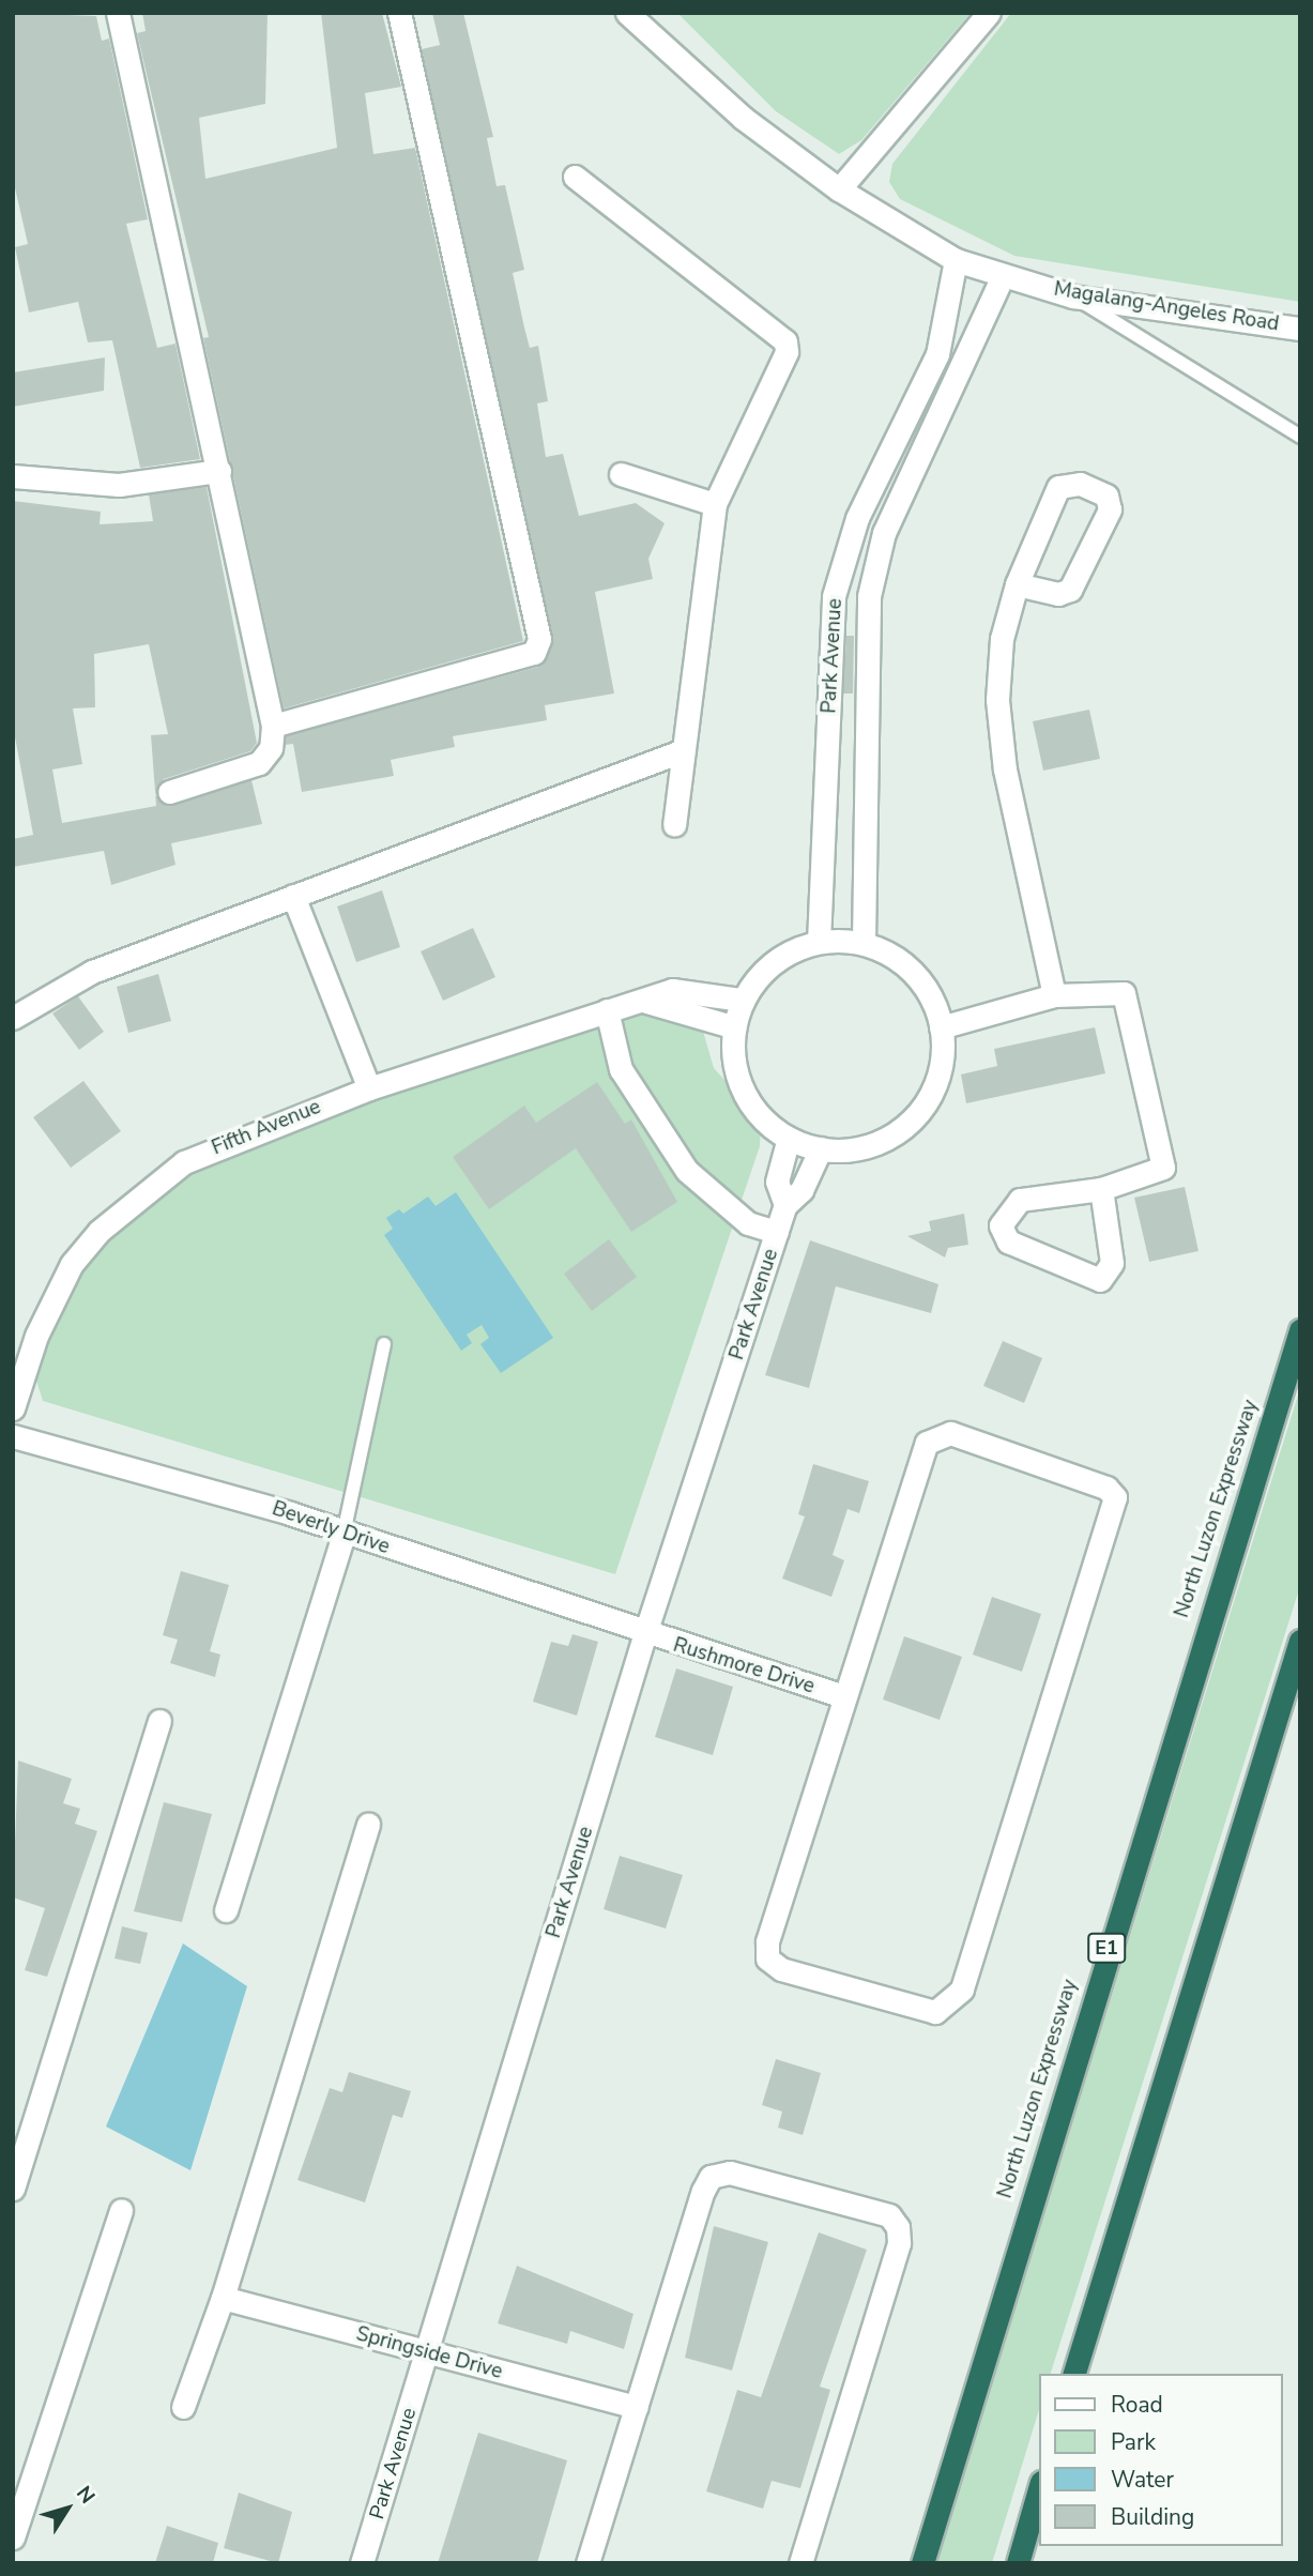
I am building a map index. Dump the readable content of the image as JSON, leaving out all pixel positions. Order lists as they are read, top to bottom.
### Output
{
  "streets": {
    "highway": ["North Luzon Expressway", "E1"],
    "street": [
      "Magalang-Angeles Road",
      "Park Avenue",
      "Fifth Avenue",
      "Beverly Drive",
      "Rushmore Drive",
      "Springside Drive"
    ]
  },
  "crossings": [
    ["Magalang-Angeles Road", "Park Avenue"],
    ["Park Avenue", "Fifth Avenue"],
    ["Park Avenue", "Beverly Drive"],
    ["Park Avenue", "Rushmore Drive"],
    ["Park Avenue", "Springside Drive"],
    ["Beverly Drive", "Rushmore Drive"]
  ],
  "legend": [
    "Road",
    "Park",
    "Water",
    "Building"
  ],
  "north": "top right"
}
